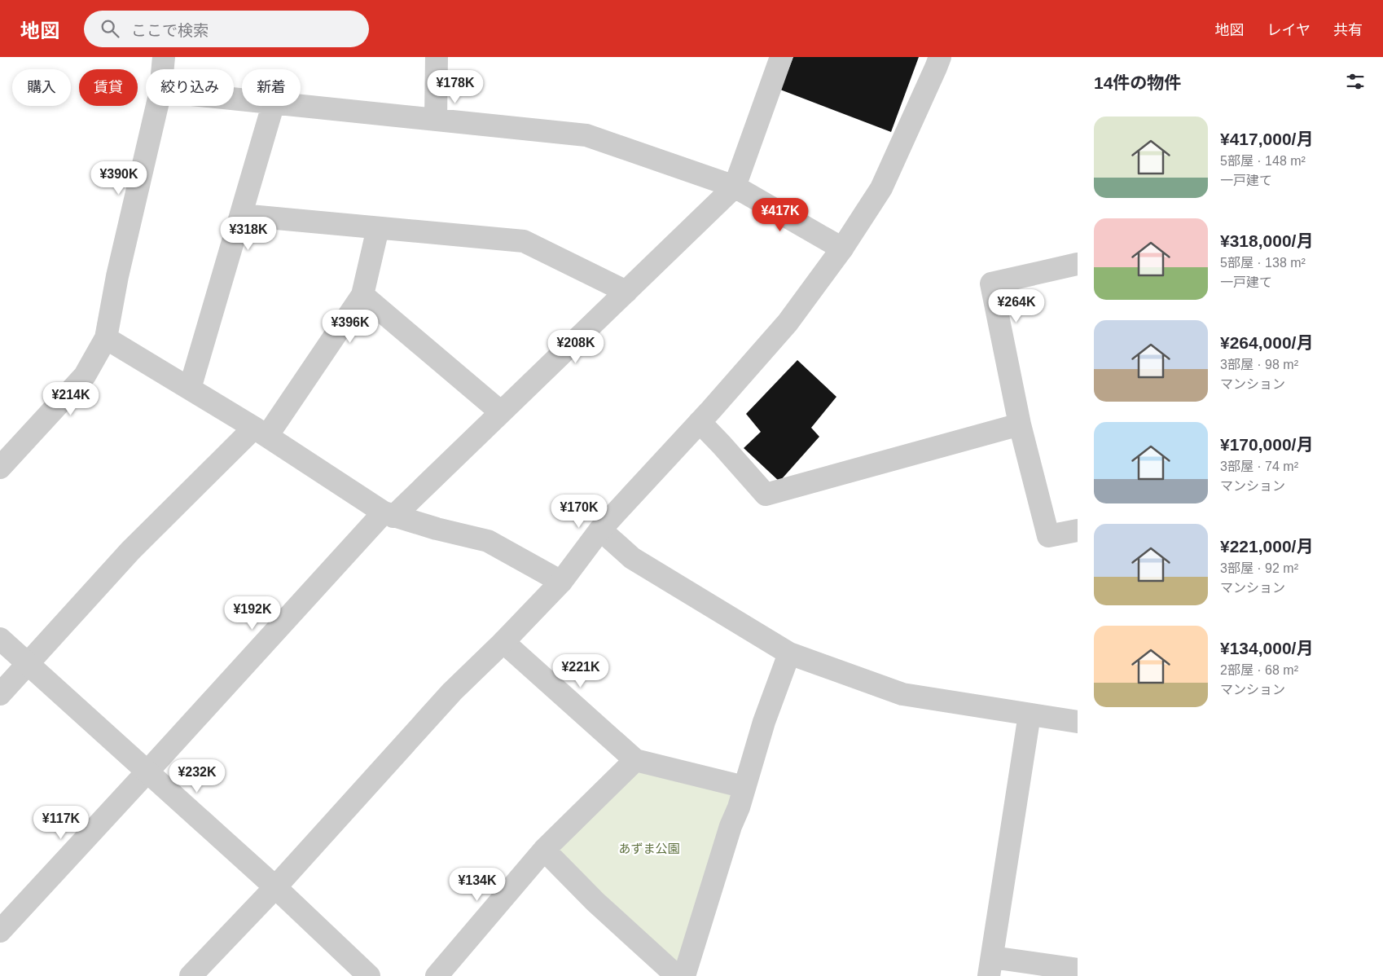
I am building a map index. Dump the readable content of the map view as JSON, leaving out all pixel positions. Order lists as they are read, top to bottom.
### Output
{
  "parks": ["あずま公園"],
  "page": {
    "header": "地図",
    "search": "ここで検索",
    "nav": ["地図", "レイヤ", "共有"],
    "heading": "14件の物件",
    "chip": [
      "購入",
      "賃貸",
      "絞り込み",
      "新着"
    ],
    "price": [
      "¥178K",
      "¥390K",
      "¥417K",
      "¥318K",
      "¥264K",
      "¥396K",
      "¥208K",
      "¥214K",
      "¥170K",
      "¥192K",
      "¥221K",
      "¥232K",
      "¥117K",
      "¥134K"
    ],
    "list": [
      {
        "name": "¥417,000/月",
        "note": "5部屋 · 148 m² · 一戸建て"
      },
      {
        "name": "¥318,000/月",
        "note": "5部屋 · 138 m² · 一戸建て"
      },
      {
        "name": "¥264,000/月",
        "note": "3部屋 · 98 m² · マンション"
      },
      {
        "name": "¥170,000/月",
        "note": "3部屋 · 74 m² · マンション"
      },
      {
        "name": "¥221,000/月",
        "note": "3部屋 · 92 m² · マンション"
      },
      {
        "name": "¥134,000/月",
        "note": "2部屋 · 68 m² · マンション"
      }
    ]
  }
}
